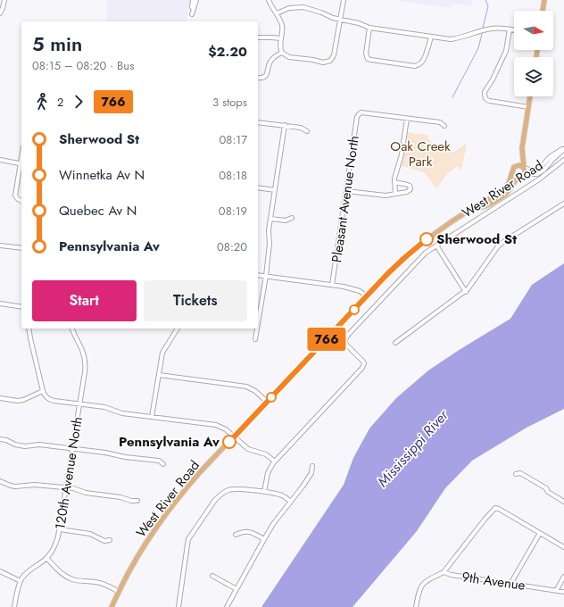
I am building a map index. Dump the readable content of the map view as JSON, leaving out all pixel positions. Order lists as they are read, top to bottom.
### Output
{
  "streets": {
    "main road": ["West River Road"],
    "street": ["Pleasant Avenue North", "120th Avenue North", "9th Avenue"]
  },
  "water": ["Mississippi River"],
  "parks": ["Oak Creek Park"],
  "places": ["Sherwood St", "Pennsylvania Av"],
  "lines": ["bus line 766"],
  "north": "right",
  "page": {
    "on_map": "766",
    "heading": ["5 min", "08:15 – 08:20 · Bus", "$2.20"],
    "legs": ["2", "766", "3 stops"],
    "list": [
      {
        "name": "Sherwood St",
        "value": "08:17"
      },
      {
        "name": "Winnetka Av N",
        "value": "08:18"
      },
      {
        "name": "Quebec Av N",
        "value": "08:19"
      },
      {
        "name": "Pennsylvania Av",
        "value": "08:20"
      }
    ],
    "buttons": ["Start", "Tickets"]
  }
}
